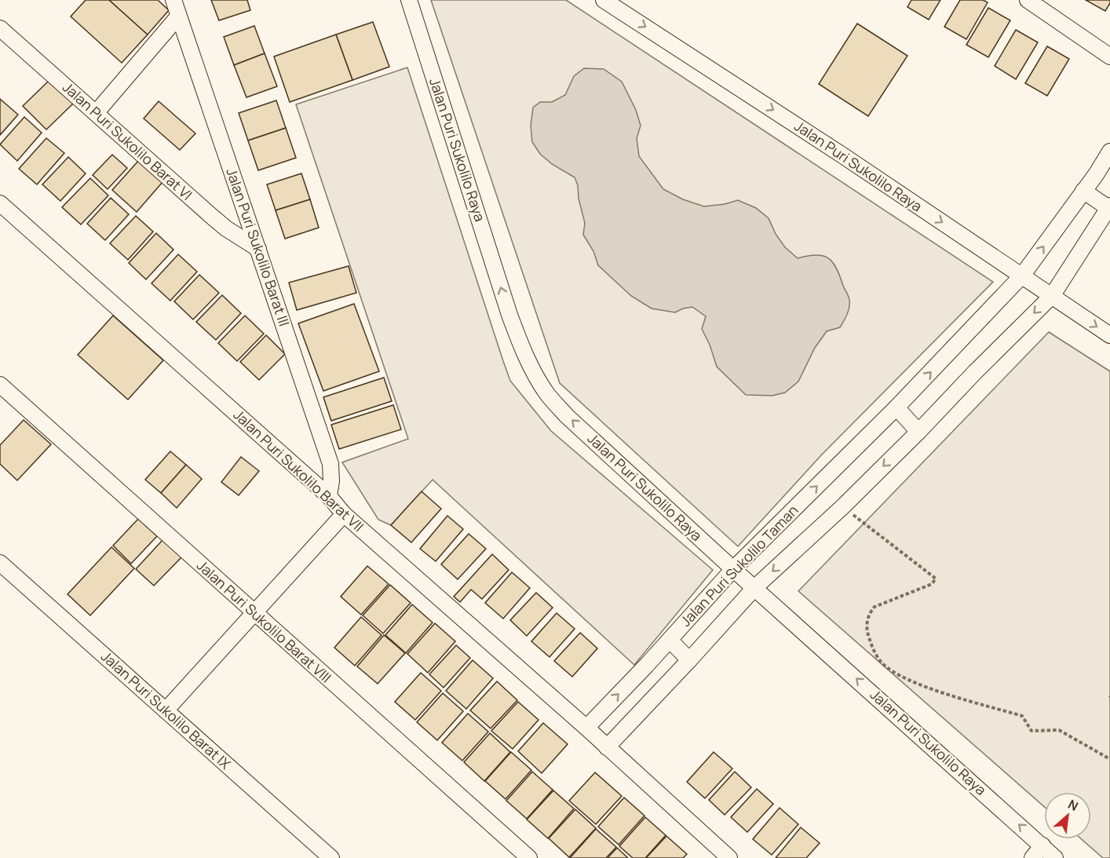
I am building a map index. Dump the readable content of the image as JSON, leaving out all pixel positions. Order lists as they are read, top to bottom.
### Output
{
  "streets": {
    "street": [
      "Jalan Puri Sukolilo Barat VI",
      "Jalan Puri Sukolilo Raya",
      "Jalan Puri Sukolilo Barat III",
      "Jalan Puri Sukolilo Barat VII",
      "Jalan Puri Sukolilo Taman",
      "Jalan Puri Sukolilo Barat VIII",
      "Jalan Puri Sukolilo Barat IX"
    ]
  },
  "crossings": [
    ["Jalan Puri Sukolilo Barat VI", "Jalan Puri Sukolilo Barat III"],
    ["Jalan Puri Sukolilo Raya", "Jalan Puri Sukolilo Taman"],
    ["Jalan Puri Sukolilo Barat III", "Jalan Puri Sukolilo Barat VII"],
    ["Jalan Puri Sukolilo Barat VII", "Jalan Puri Sukolilo Taman"]
  ],
  "north": "top right"
}
